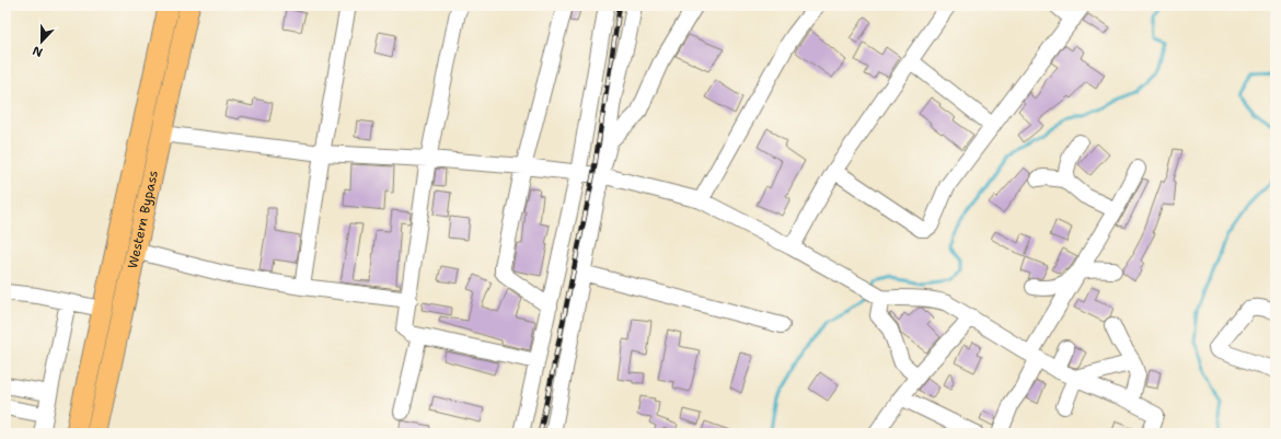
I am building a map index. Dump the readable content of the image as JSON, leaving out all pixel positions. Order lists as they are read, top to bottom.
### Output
{
  "streets": {
    "main road": ["Western Bypass"]
  },
  "north": "bottom"
}
